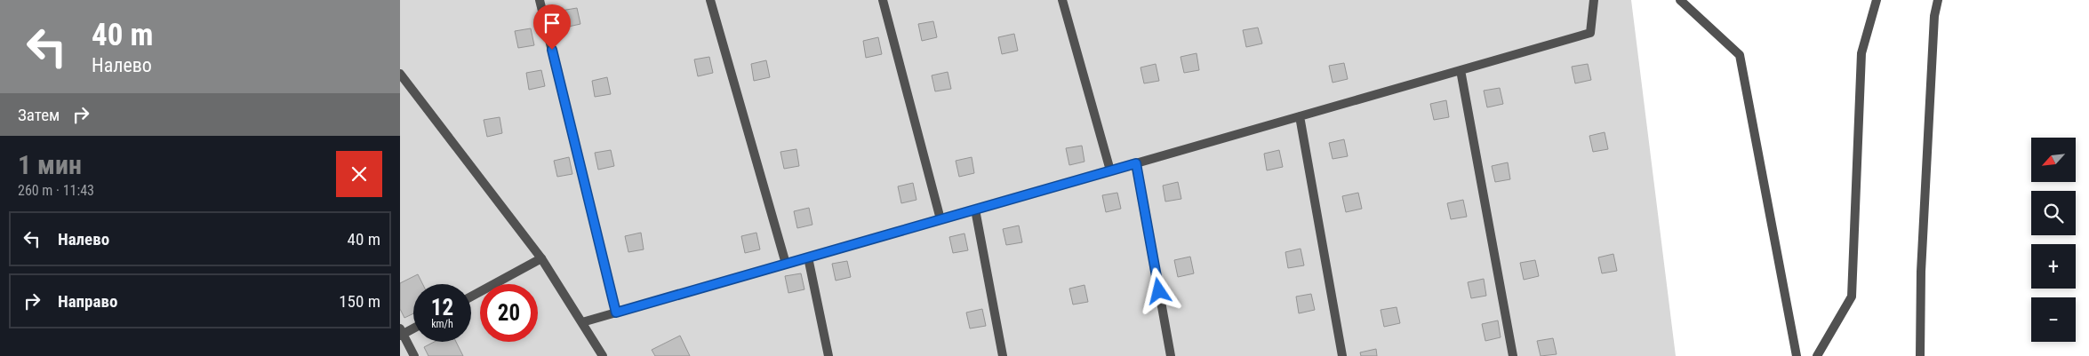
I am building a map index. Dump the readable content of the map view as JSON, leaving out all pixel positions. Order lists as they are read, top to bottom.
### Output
{
  "north": "bottom left",
  "page": {
    "turn": ["40 m", "Налево"],
    "then": "Затем",
    "heading": ["1 мин", "260 m · 11:43"],
    "map_buttons": ["+", "−"],
    "list": [
      {
        "name": "Налево",
        "value": "40 m"
      },
      {
        "name": "Направо",
        "value": "150 m"
      }
    ],
    "speed": "12 km/h",
    "limit": "20"
  }
}
